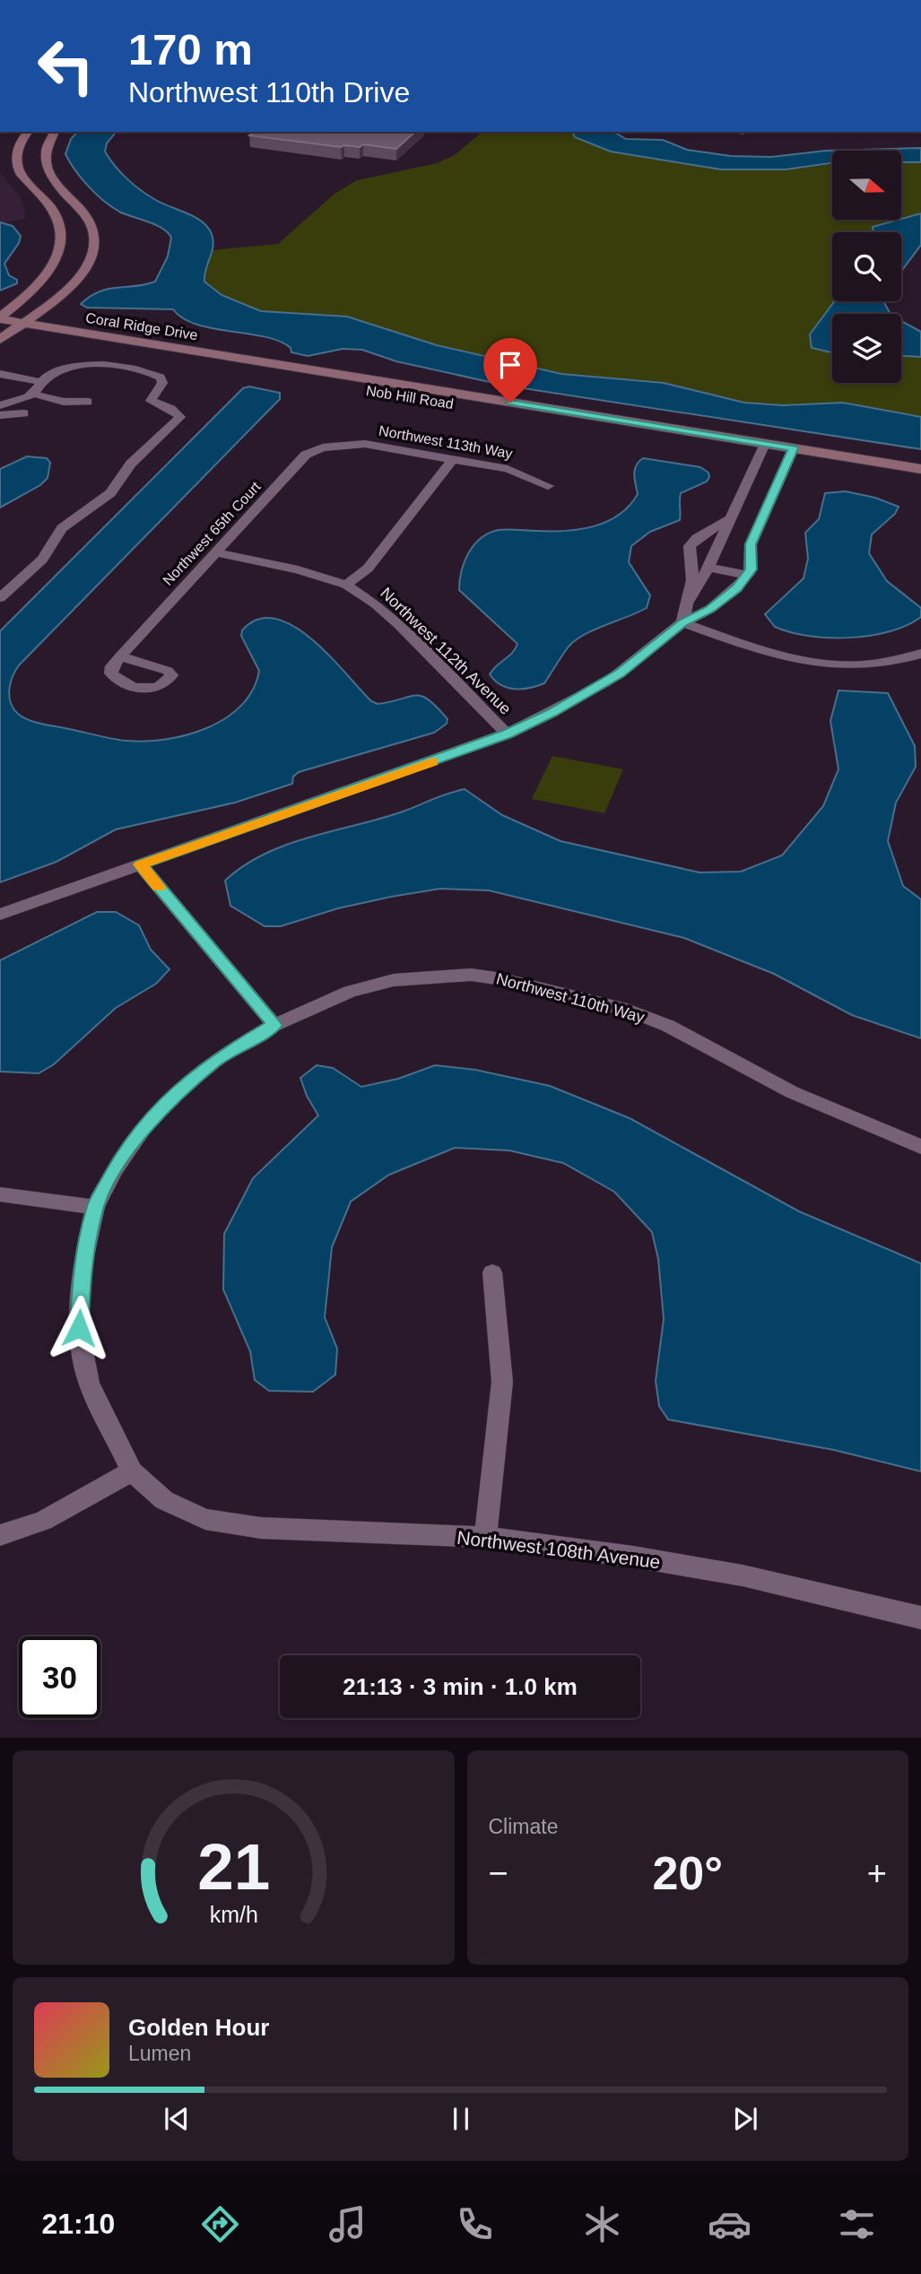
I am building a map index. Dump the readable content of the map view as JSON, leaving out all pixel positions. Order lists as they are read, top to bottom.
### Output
{
  "streets": {
    "main road": ["Coral Ridge Drive", "Nob Hill Road"],
    "street": [
      "Northwest 113th Way",
      "Northwest 65th Court",
      "Northwest 112th Avenue",
      "Northwest 110th Way",
      "Northwest 108th Avenue"
    ]
  },
  "crossings": [
    ["Coral Ridge Drive", "Nob Hill Road"],
    ["Northwest 113th Way", "Northwest 65th Court"],
    ["Northwest 65th Court", "Northwest 112th Avenue"],
    ["Northwest 110th Way", "Northwest 108th Avenue"]
  ],
  "north": "right",
  "page": {
    "turn": ["170 m", "Northwest 110th Drive"],
    "limit": "30",
    "trip": "21:13 · 3 min · 1.0 km",
    "tile": "Climate",
    "heat": ["−", "20°", "+"],
    "song": ["Golden Hour", "Lumen"],
    "tabs": "21:10",
    "gauge": ["21", "km/h"]
  }
}
